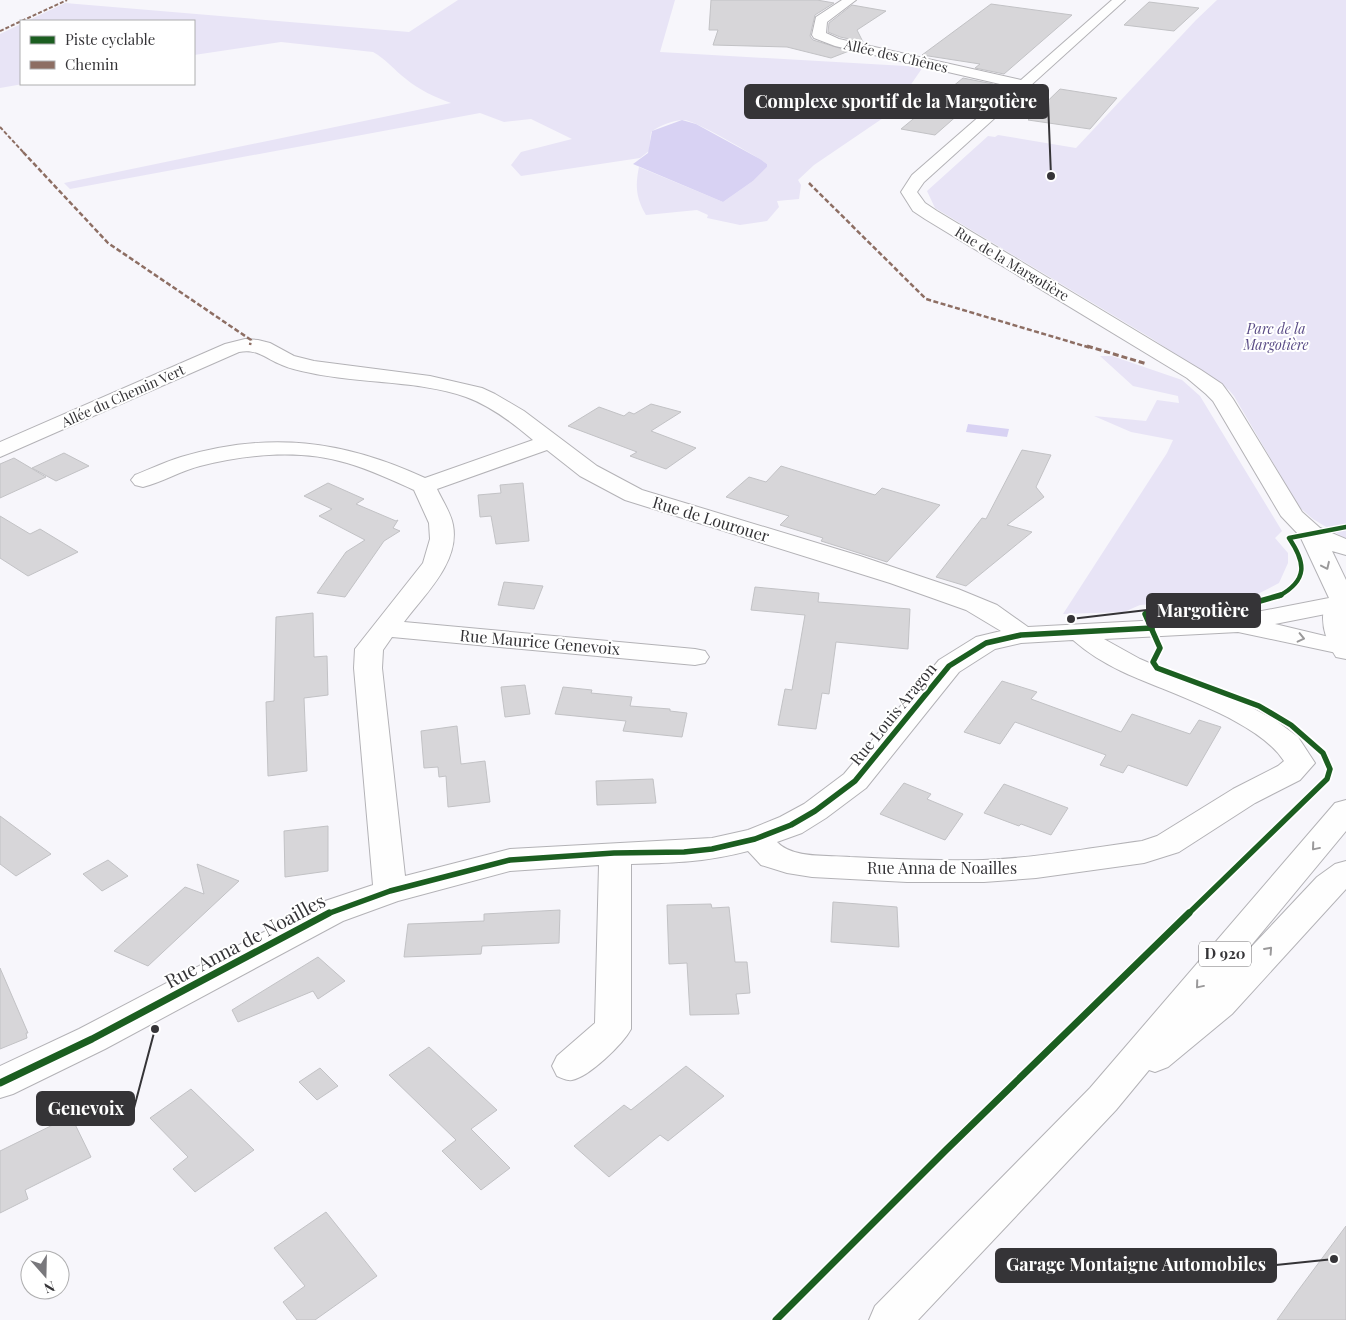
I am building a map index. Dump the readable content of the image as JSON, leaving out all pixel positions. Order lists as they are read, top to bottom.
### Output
{
  "streets": {
    "street": [
      "Allée des Chênes",
      "Rue de la Margotière",
      "Allée du Chemin Vert",
      "Rue de Lourouer",
      "Rue Maurice Genevoix",
      "Rue Louis Aragon",
      "Rue Anna de Noailles",
      "D 920"
    ]
  },
  "crossings": [
    ["Allée des Chênes", "Rue de la Margotière"],
    ["Rue de la Margotière", "Rue Louis Aragon"],
    ["Allée du Chemin Vert", "Rue de Lourouer"],
    ["Rue de Lourouer", "Rue Louis Aragon"],
    ["Rue Louis Aragon", "Rue Anna de Noailles"]
  ],
  "parks": ["Parc de la Margotière"],
  "places": [
    "Complexe sportif de la Margotière",
    "Margotière",
    "Genevoix",
    "Garage Montaigne Automobiles"
  ],
  "legend": ["Piste cyclable", "Chemin"],
  "north": "bottom"
}
